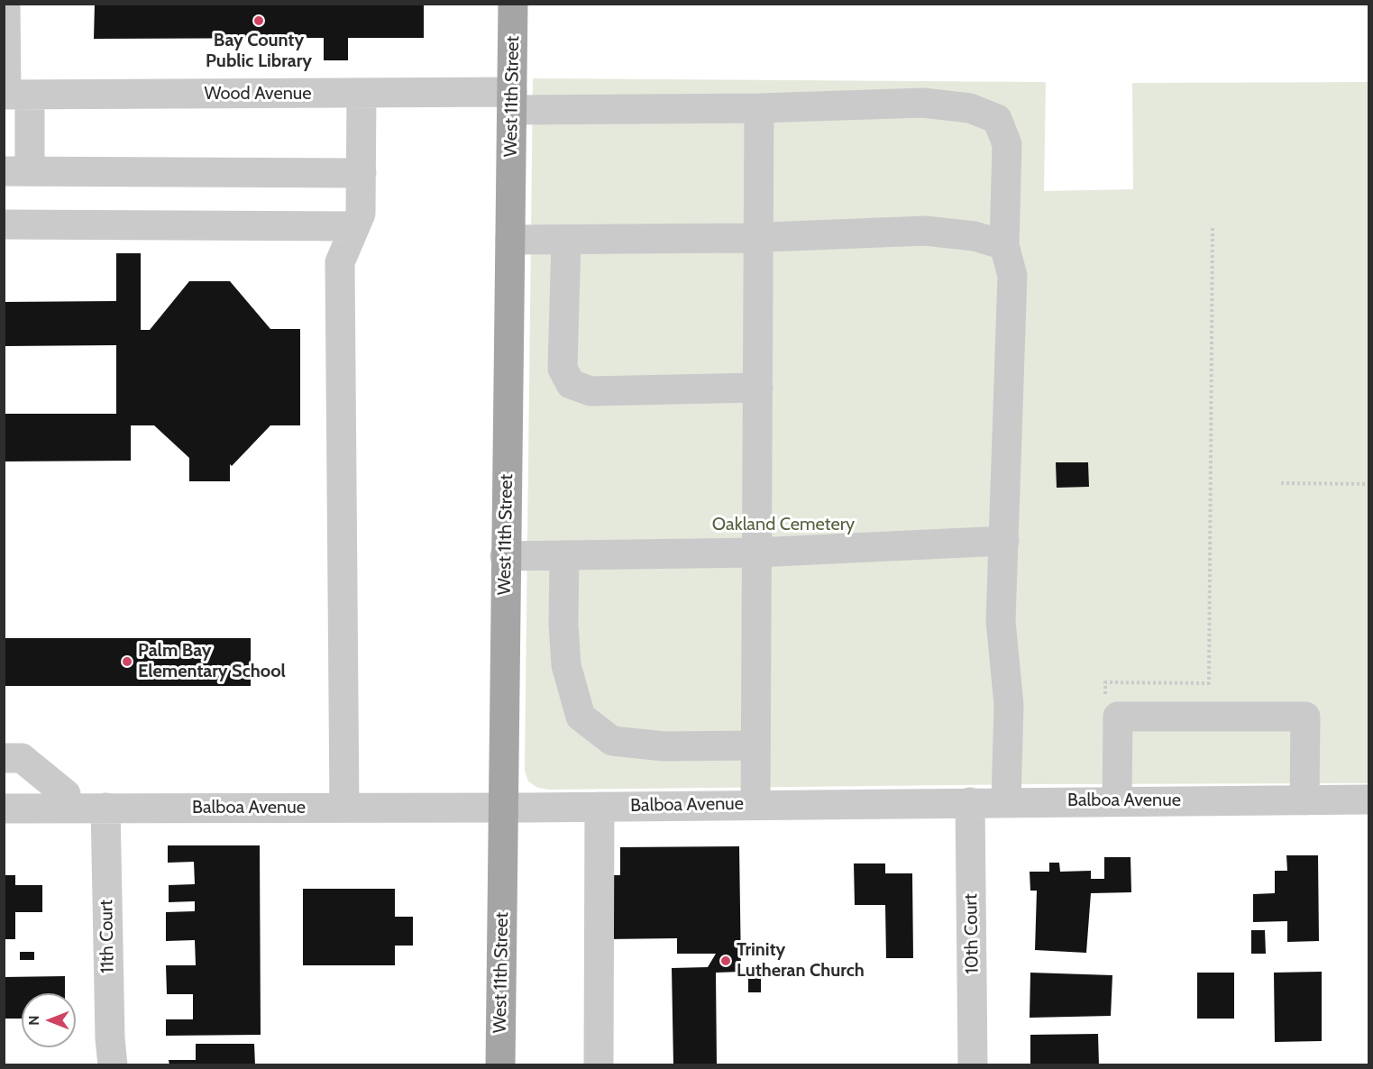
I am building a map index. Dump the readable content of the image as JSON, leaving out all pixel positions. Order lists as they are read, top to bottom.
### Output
{
  "streets": {
    "main road": ["West 11th Street"],
    "street": [
      "Wood Avenue",
      "Balboa Avenue",
      "10th Court",
      "11th Court"
    ]
  },
  "crossings": [
    ["Wood Avenue", "West 11th Street"],
    ["Wood Avenue", "Balboa Avenue"],
    ["West 11th Street", "Balboa Avenue"],
    ["Balboa Avenue", "10th Court"],
    ["Balboa Avenue", "11th Court"]
  ],
  "parks": ["Oakland Cemetery"],
  "places": ["Bay County Public Library", "Palm Bay Elementary School", "Trinity Lutheran Church"],
  "north": "left"
}
